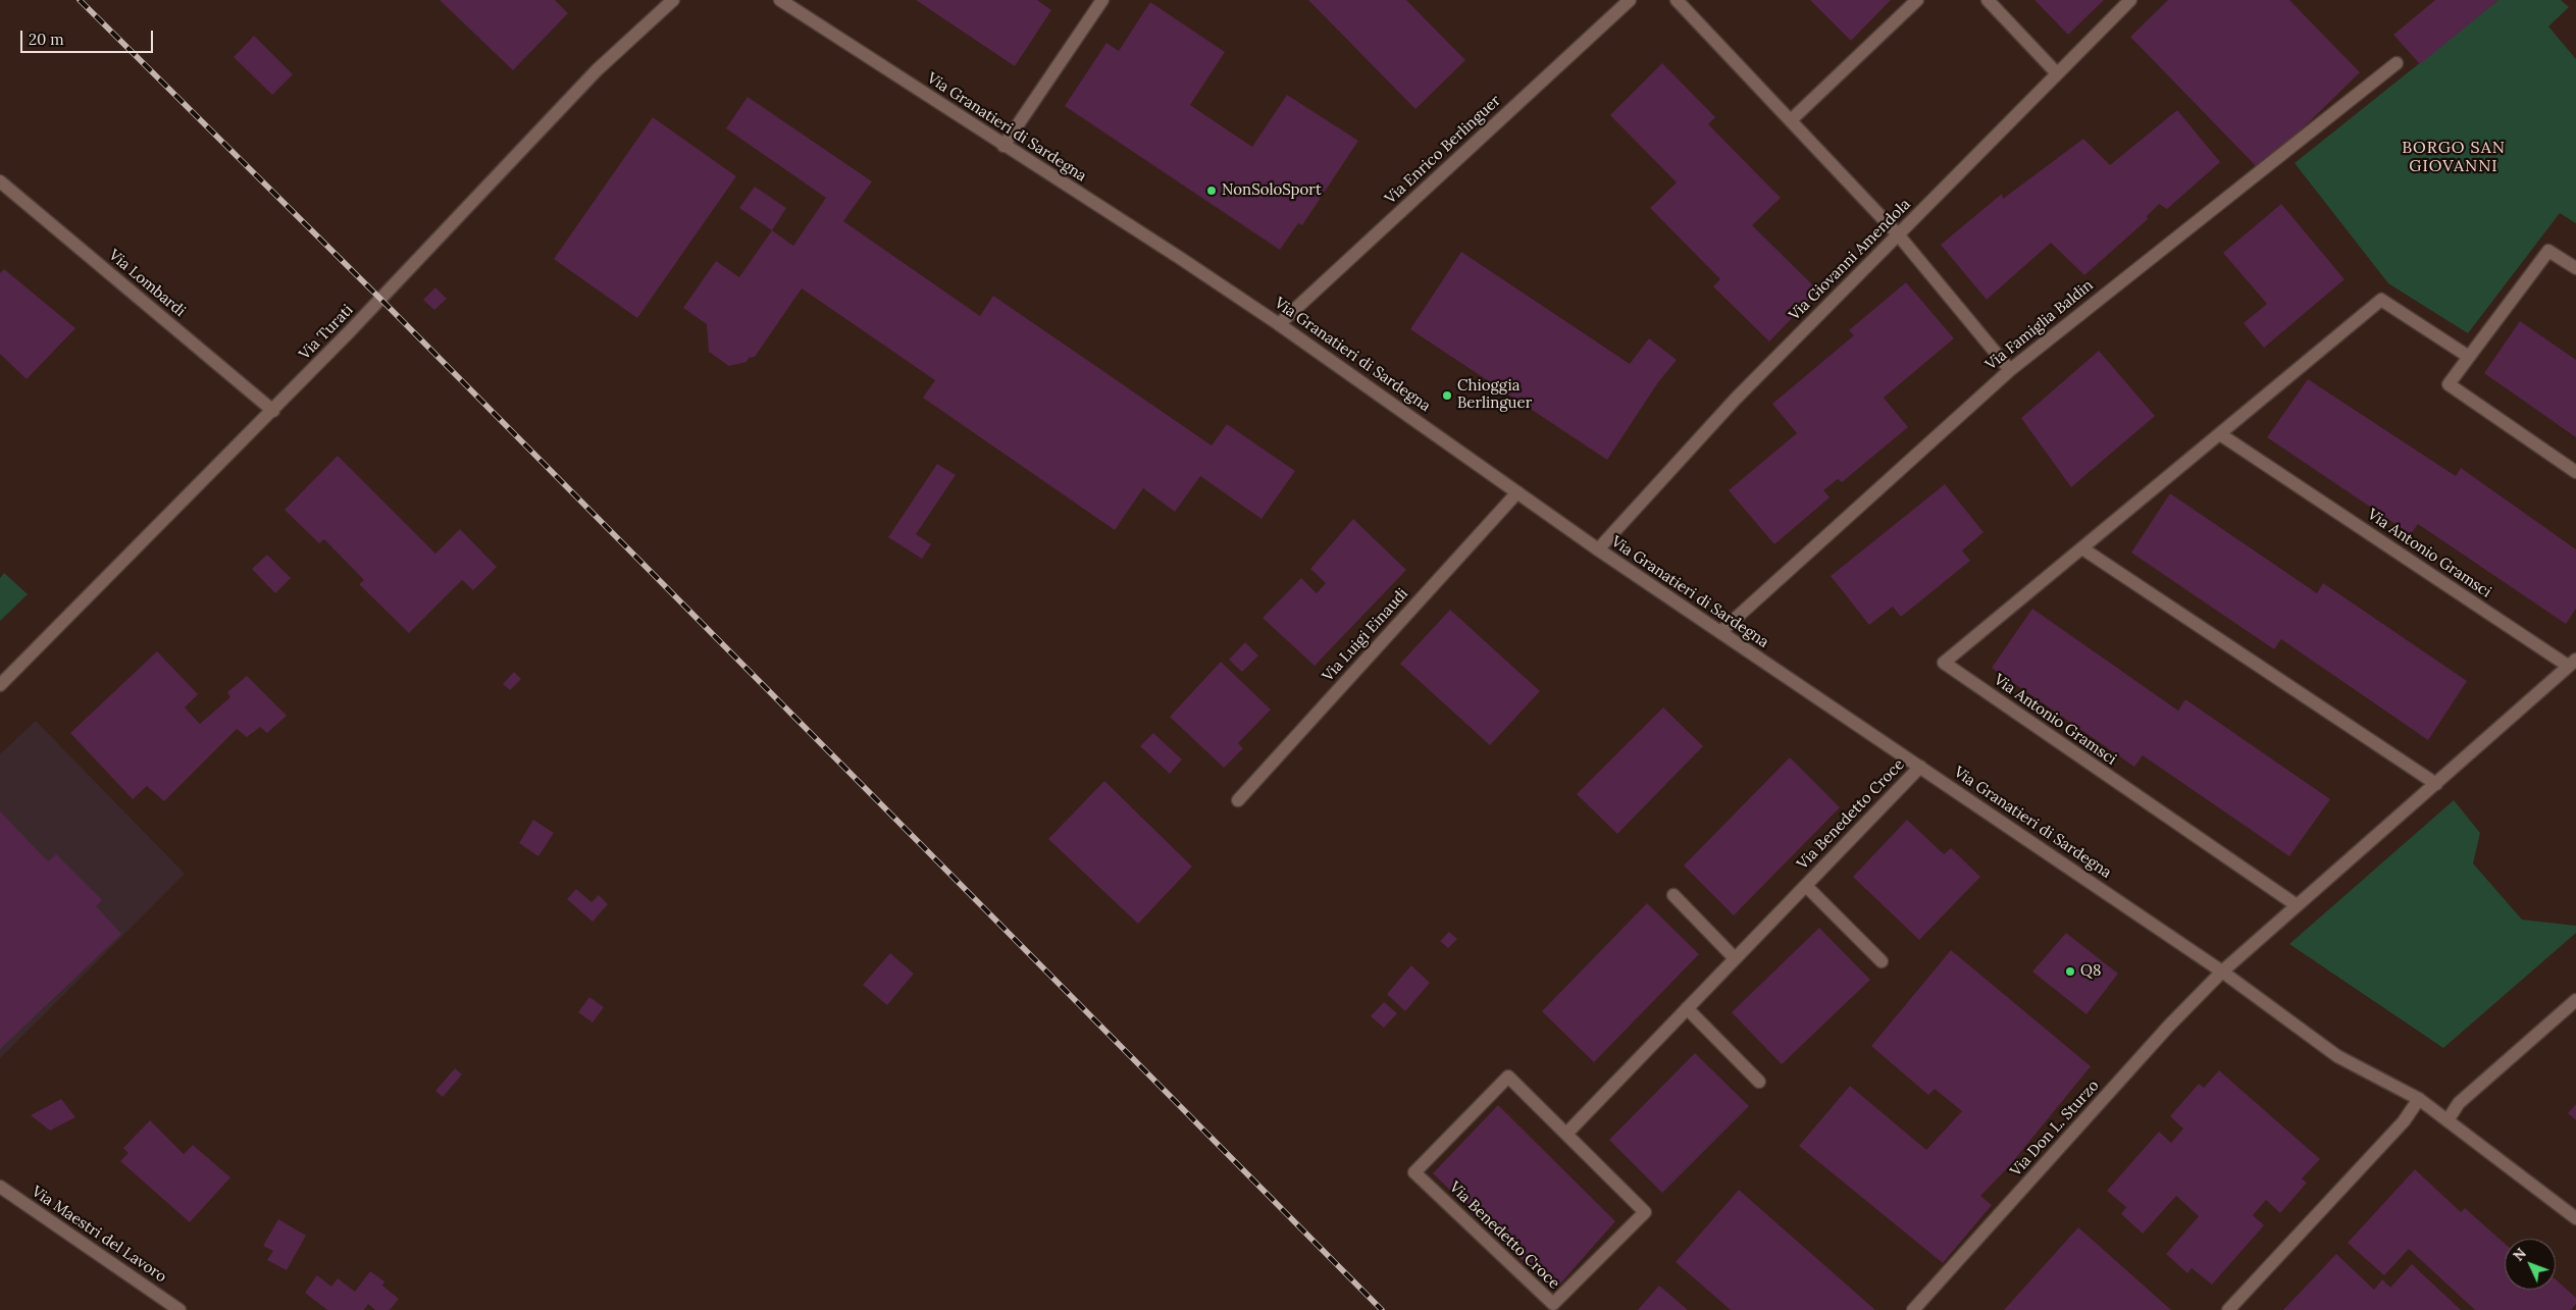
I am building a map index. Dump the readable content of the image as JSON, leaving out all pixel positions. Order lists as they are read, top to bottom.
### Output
{
  "streets": {
    "street": [
      "Via Granatieri di Sardegna",
      "Via Enrico Berlinguer",
      "Via Giovanni Amendola",
      "Via Lombardi",
      "Via Famiglia Baldin",
      "Via Turati",
      "Via Antonio Gramsci",
      "Via Luigi Einaudi",
      "Via Benedetto Croce",
      "Via Don L. Sturzo",
      "Via Maestri del Lavoro"
    ]
  },
  "crossings": [
    ["Via Granatieri di Sardegna", "Via Enrico Berlinguer"],
    ["Via Granatieri di Sardegna", "Via Giovanni Amendola"],
    ["Via Granatieri di Sardegna", "Via Famiglia Baldin"],
    ["Via Granatieri di Sardegna", "Via Antonio Gramsci"],
    ["Via Granatieri di Sardegna", "Via Luigi Einaudi"],
    ["Via Granatieri di Sardegna", "Via Benedetto Croce"],
    ["Via Granatieri di Sardegna", "Via Don L. Sturzo"],
    ["Via Lombardi", "Via Turati"],
    ["Via Antonio Gramsci", "Via Don L. Sturzo"]
  ],
  "districts": ["BORGO SAN GIOVANNI"],
  "places": ["NonSoloSport", "Chioggia Berlinguer", "Q8"],
  "scale_bar": "20 m",
  "north": "top left"
}
